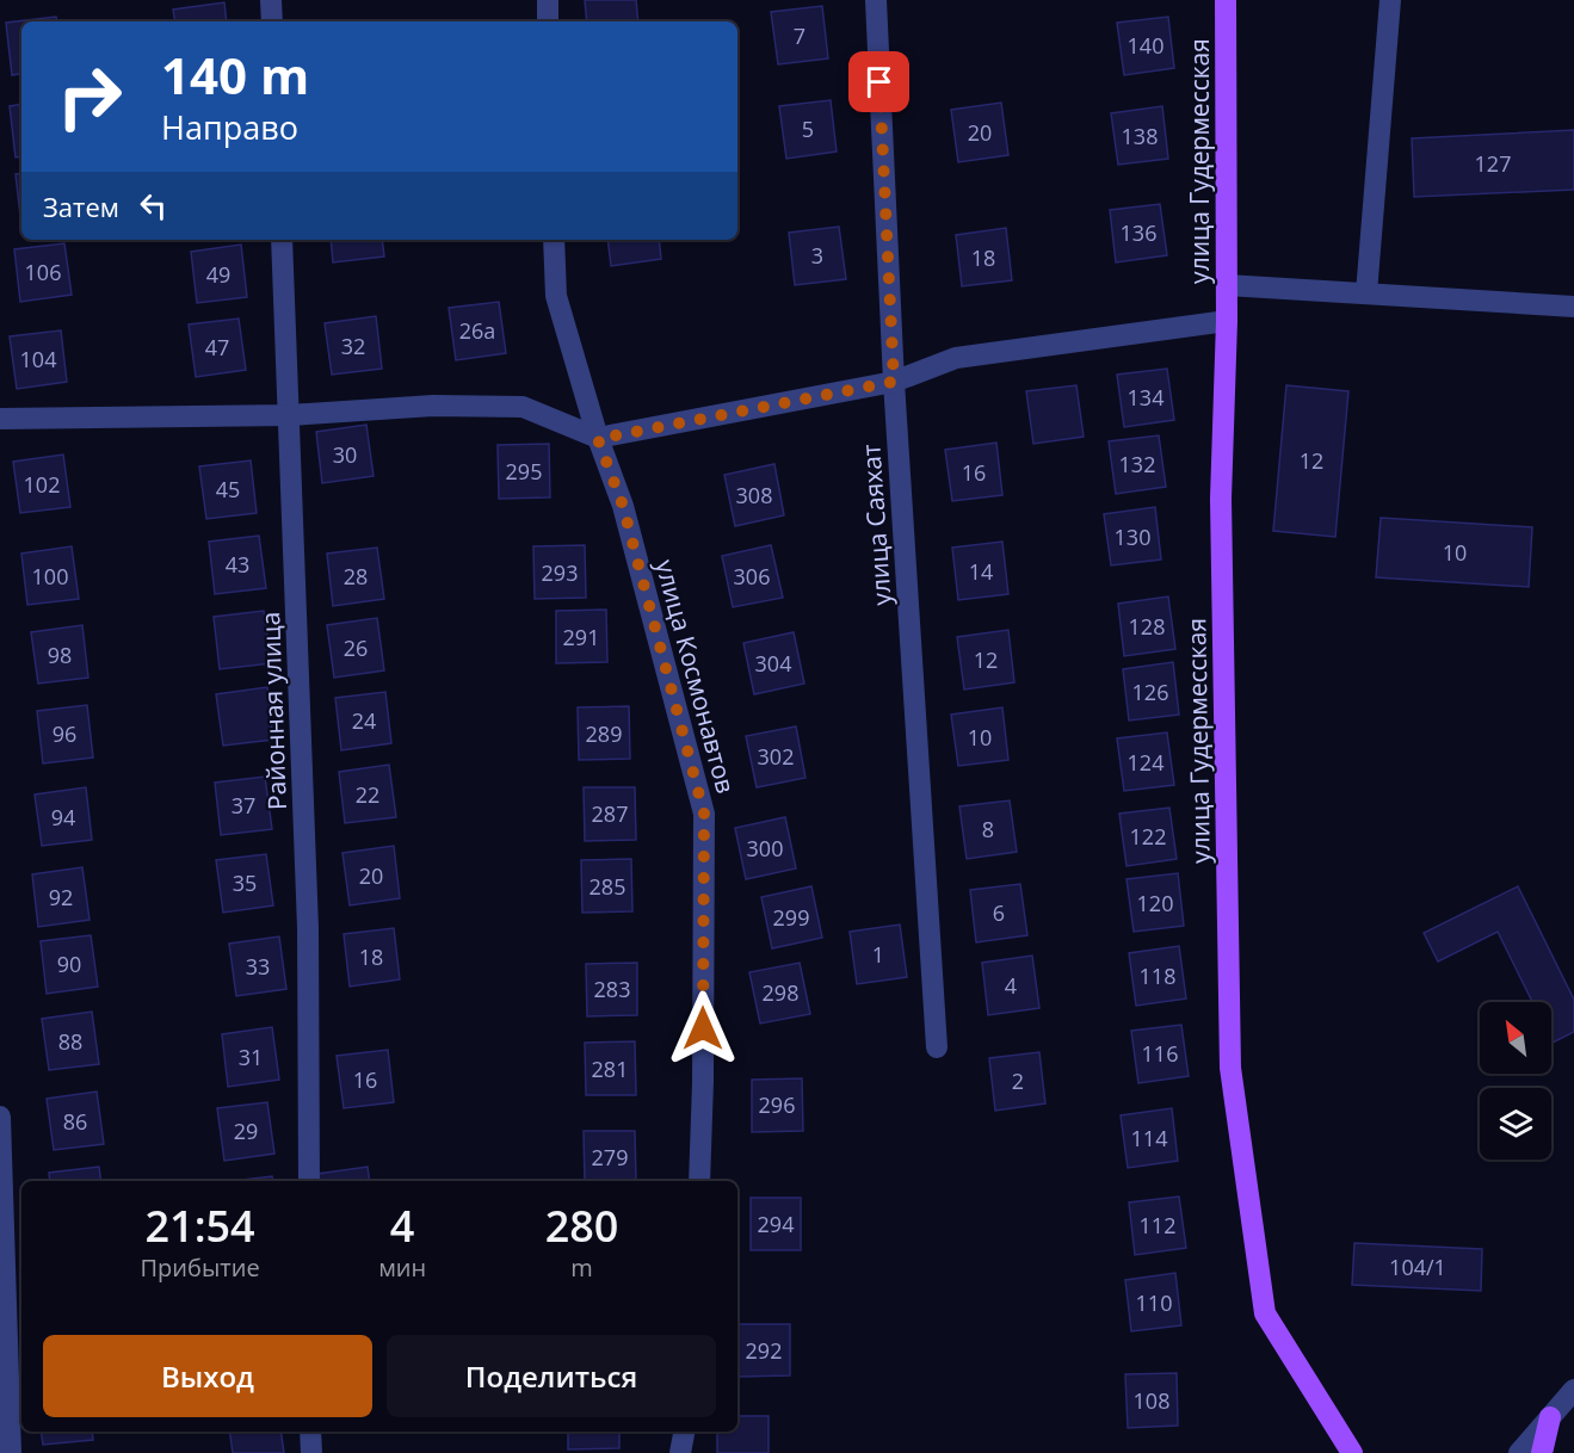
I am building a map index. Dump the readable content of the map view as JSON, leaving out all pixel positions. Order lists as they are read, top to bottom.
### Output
{
  "streets": {
    "main road": ["улица Гудермесская"],
    "street": ["улица Саяхат", "улица Космонавтов", "Районная улица"]
  },
  "house_numbers": [
    "7",
    "140",
    "5",
    "20",
    "138",
    "127",
    "136",
    "3",
    "18",
    "106",
    "49",
    "26а",
    "32",
    "47",
    "104",
    "134",
    "30",
    "12",
    "132",
    "295",
    "16",
    "102",
    "45",
    "308",
    "130",
    "10",
    "43",
    "14",
    "293",
    "100",
    "28",
    "306",
    "128",
    "291",
    "26",
    "98",
    "12",
    "304",
    "126",
    "24",
    "96",
    "289",
    "10",
    "302",
    "124",
    "22",
    "37",
    "287",
    "94",
    "8",
    "122",
    "300",
    "20",
    "35",
    "285",
    "92",
    "120",
    "6",
    "299",
    "1",
    "18",
    "90",
    "33",
    "118",
    "4",
    "283",
    "298",
    "88",
    "116",
    "31",
    "281",
    "16",
    "2",
    "296",
    "86",
    "29",
    "114",
    "279",
    "294",
    "112",
    "104/1",
    "110",
    "292",
    "108"
  ],
  "north": "top left",
  "page": {
    "turn": ["140 m", "Направо"],
    "then": "Затем",
    "eta": [
      "21:54",
      "Прибытие",
      "4",
      "мин",
      "280",
      "m"
    ],
    "buttons": ["Выход", "Поделиться"]
  }
}
